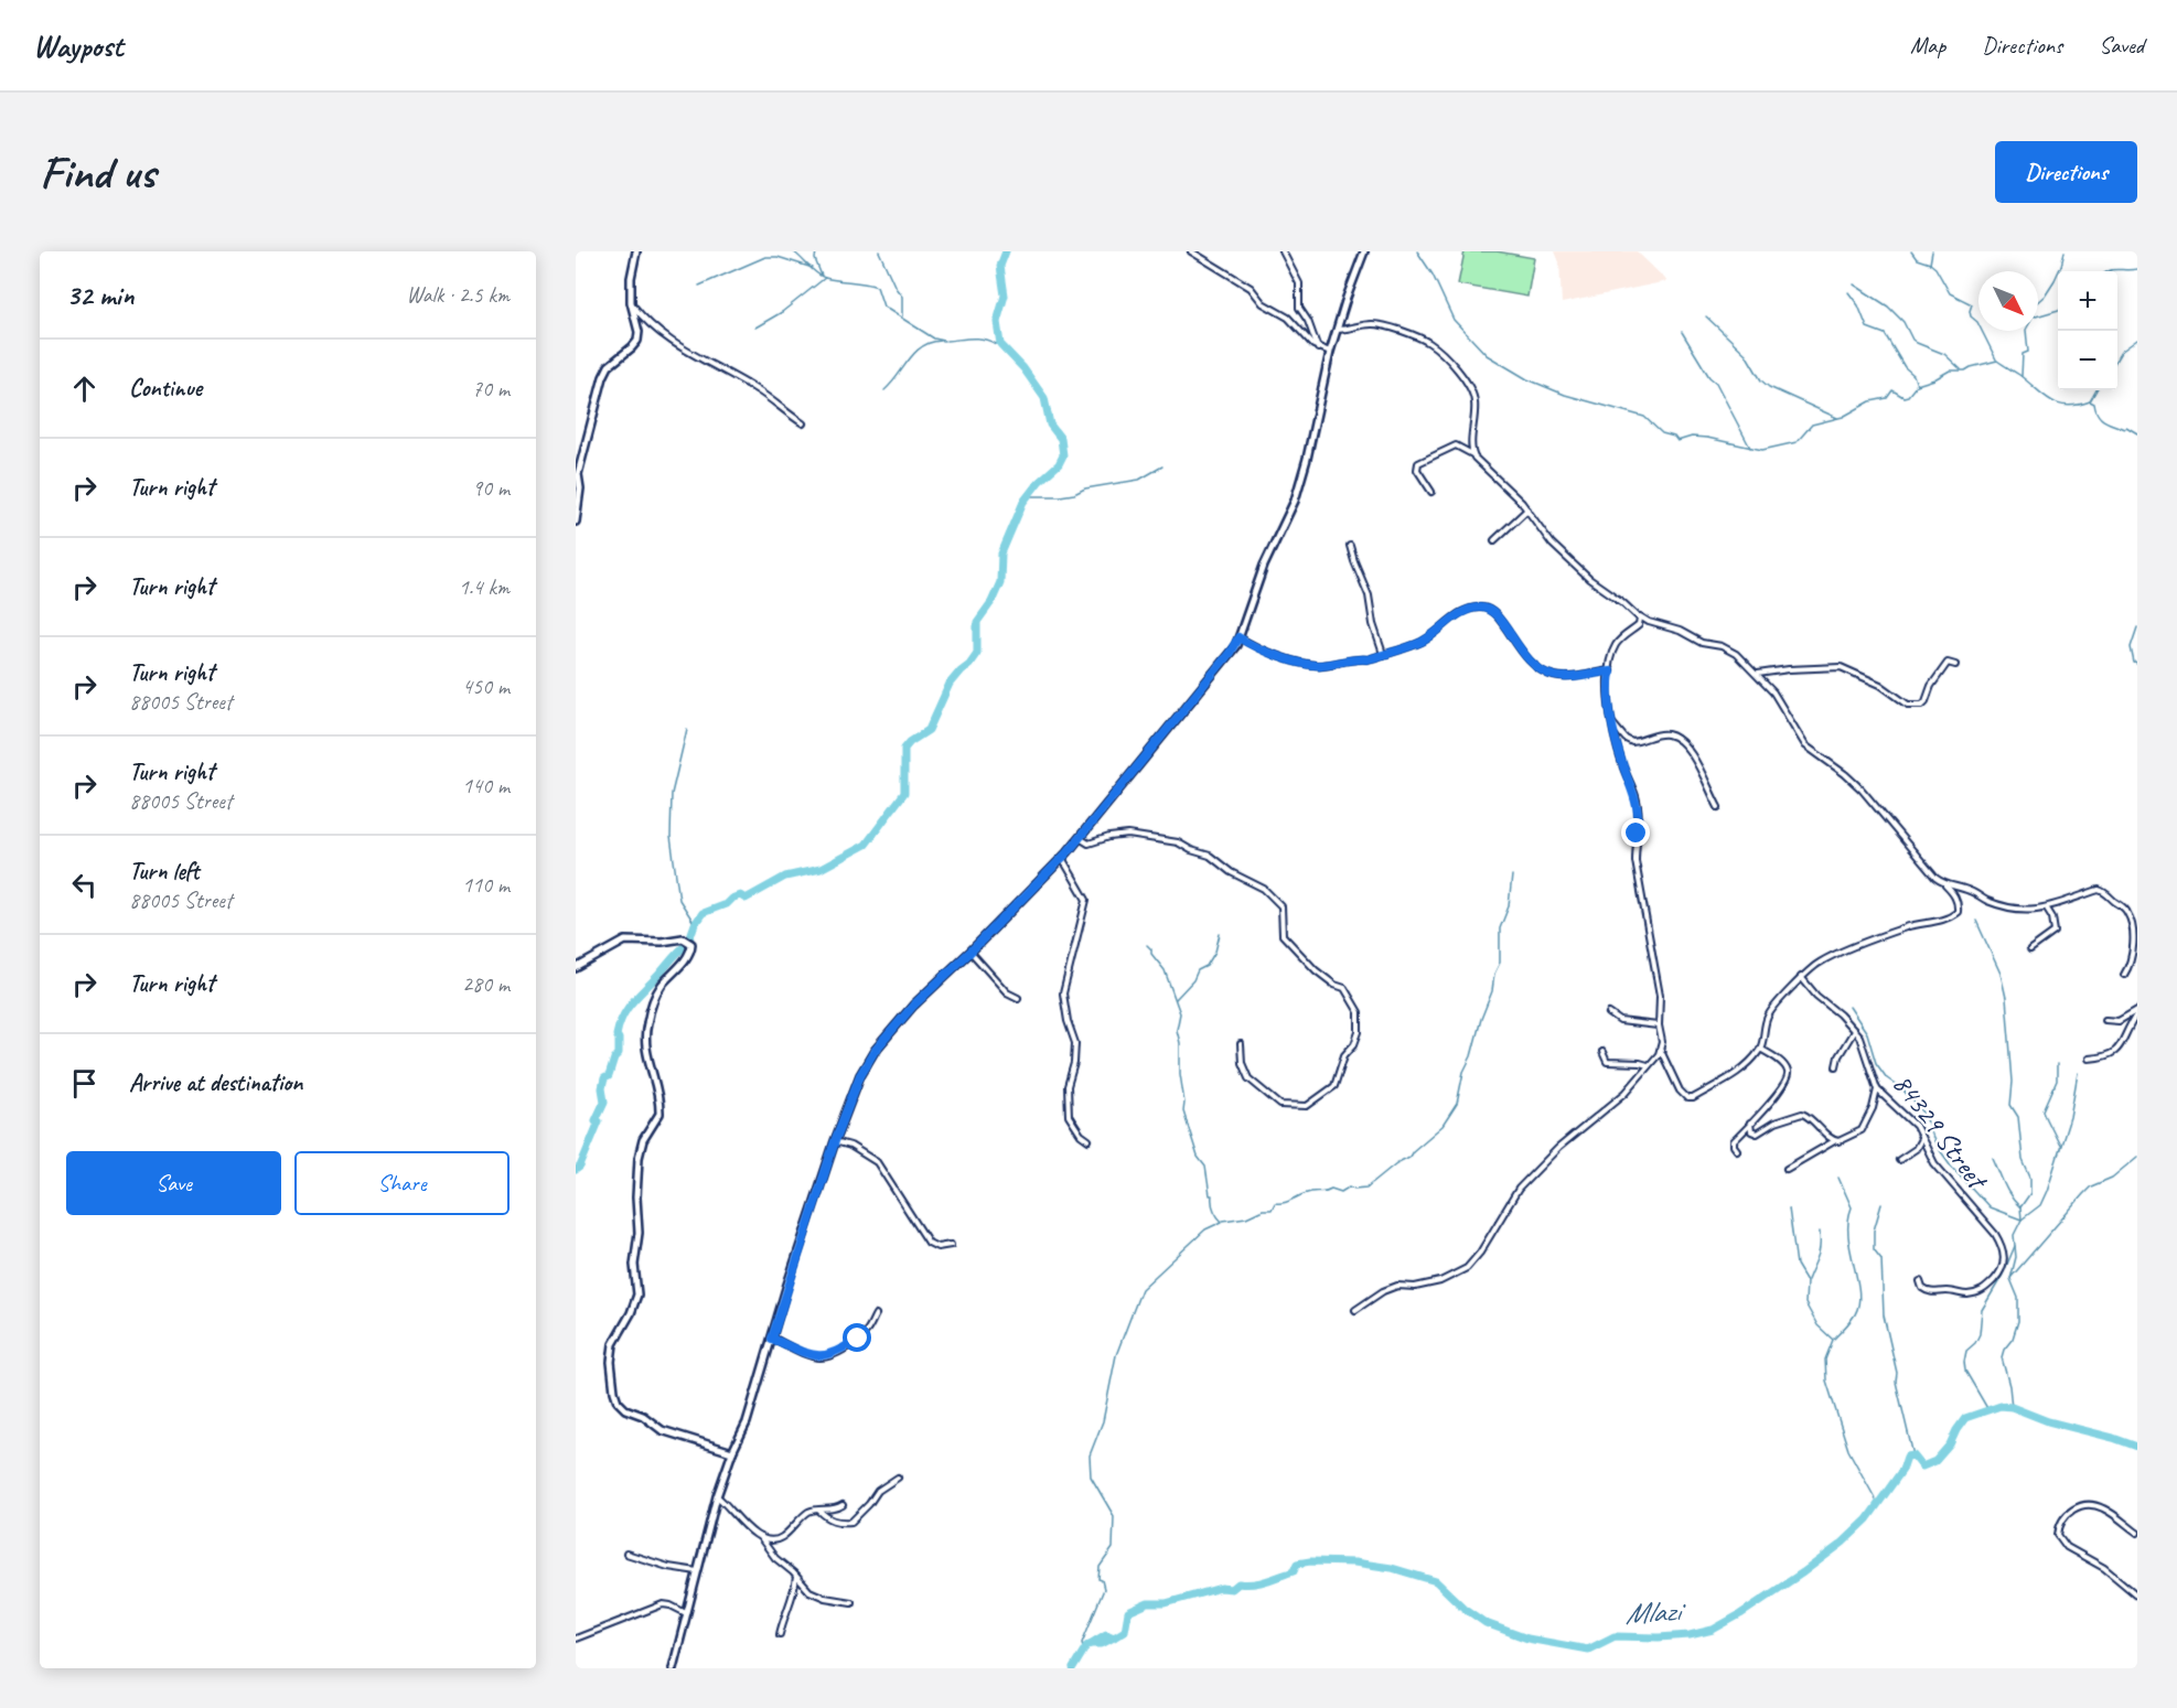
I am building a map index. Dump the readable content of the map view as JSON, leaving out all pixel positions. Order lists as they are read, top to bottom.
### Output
{
  "streets": {
    "street": ["84329 Street"]
  },
  "water": ["Mlazi"],
  "north": "bottom right",
  "page": {
    "header": "Waypost",
    "nav": ["Map", "Directions", "Saved"],
    "buttons": [
      "Directions",
      ["Save", "Share"]
    ],
    "title": "Find us",
    "heading": ["32 min", "Walk · 2.5 km"],
    "map_buttons": ["+", "−"],
    "list": [
      ["Continue", "70 m"],
      ["Turn right", "90 m"],
      ["Turn right", "1.4 km"],
      ["Turn right", "88005 Street", "450 m"],
      ["Turn right", "88005 Street", "140 m"],
      ["Turn left", "88005 Street", "110 m"],
      ["Turn right", "280 m"],
      "Arrive at destination"
    ]
  }
}
